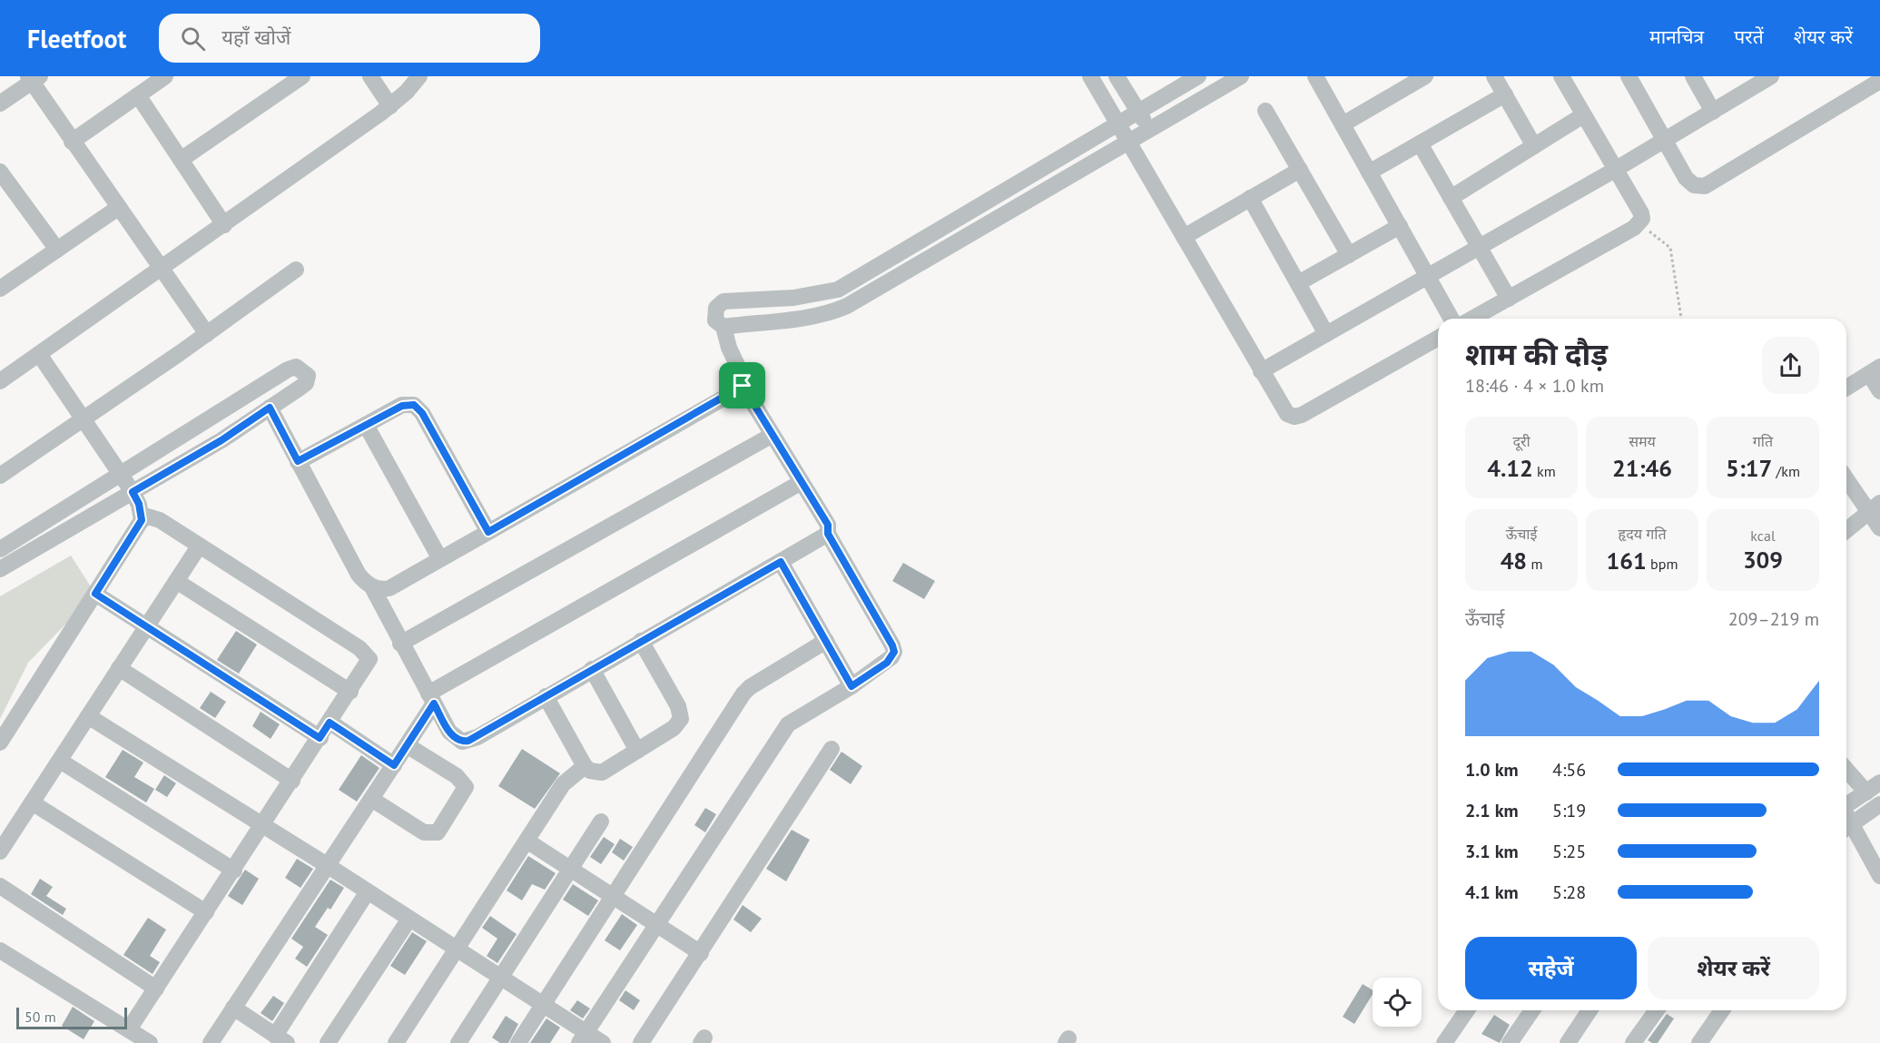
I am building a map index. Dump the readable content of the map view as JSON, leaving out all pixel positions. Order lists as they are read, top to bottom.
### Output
{
  "scale_bar": "50 m",
  "page": {
    "header": "Fleetfoot",
    "search": "यहाँ खोजें",
    "nav": ["मानचित्र", "परतें", "शेयर करें"],
    "heading": ["शाम की दौड़", "18:46 · 4 × 1.0 km"],
    "stats": [
      ["दूरी", "4.12 km"],
      ["समय", "21:46"],
      ["गति", "5:17 /km"],
      ["ऊँचाई", "48 m"],
      ["हृदय गति", "161 bpm"],
      ["kcal", "309"]
    ],
    "chart": ["ऊँचाई", "209–219 m"],
    "list": [
      {
        "name": "1.0 km",
        "note": "4:56"
      },
      {
        "name": "2.1 km",
        "note": "5:19"
      },
      {
        "name": "3.1 km",
        "note": "5:25"
      },
      {
        "name": "4.1 km",
        "note": "5:28"
      }
    ],
    "buttons": ["सहेजें", "शेयर करें"],
    "scale": "50 m"
  }
}
